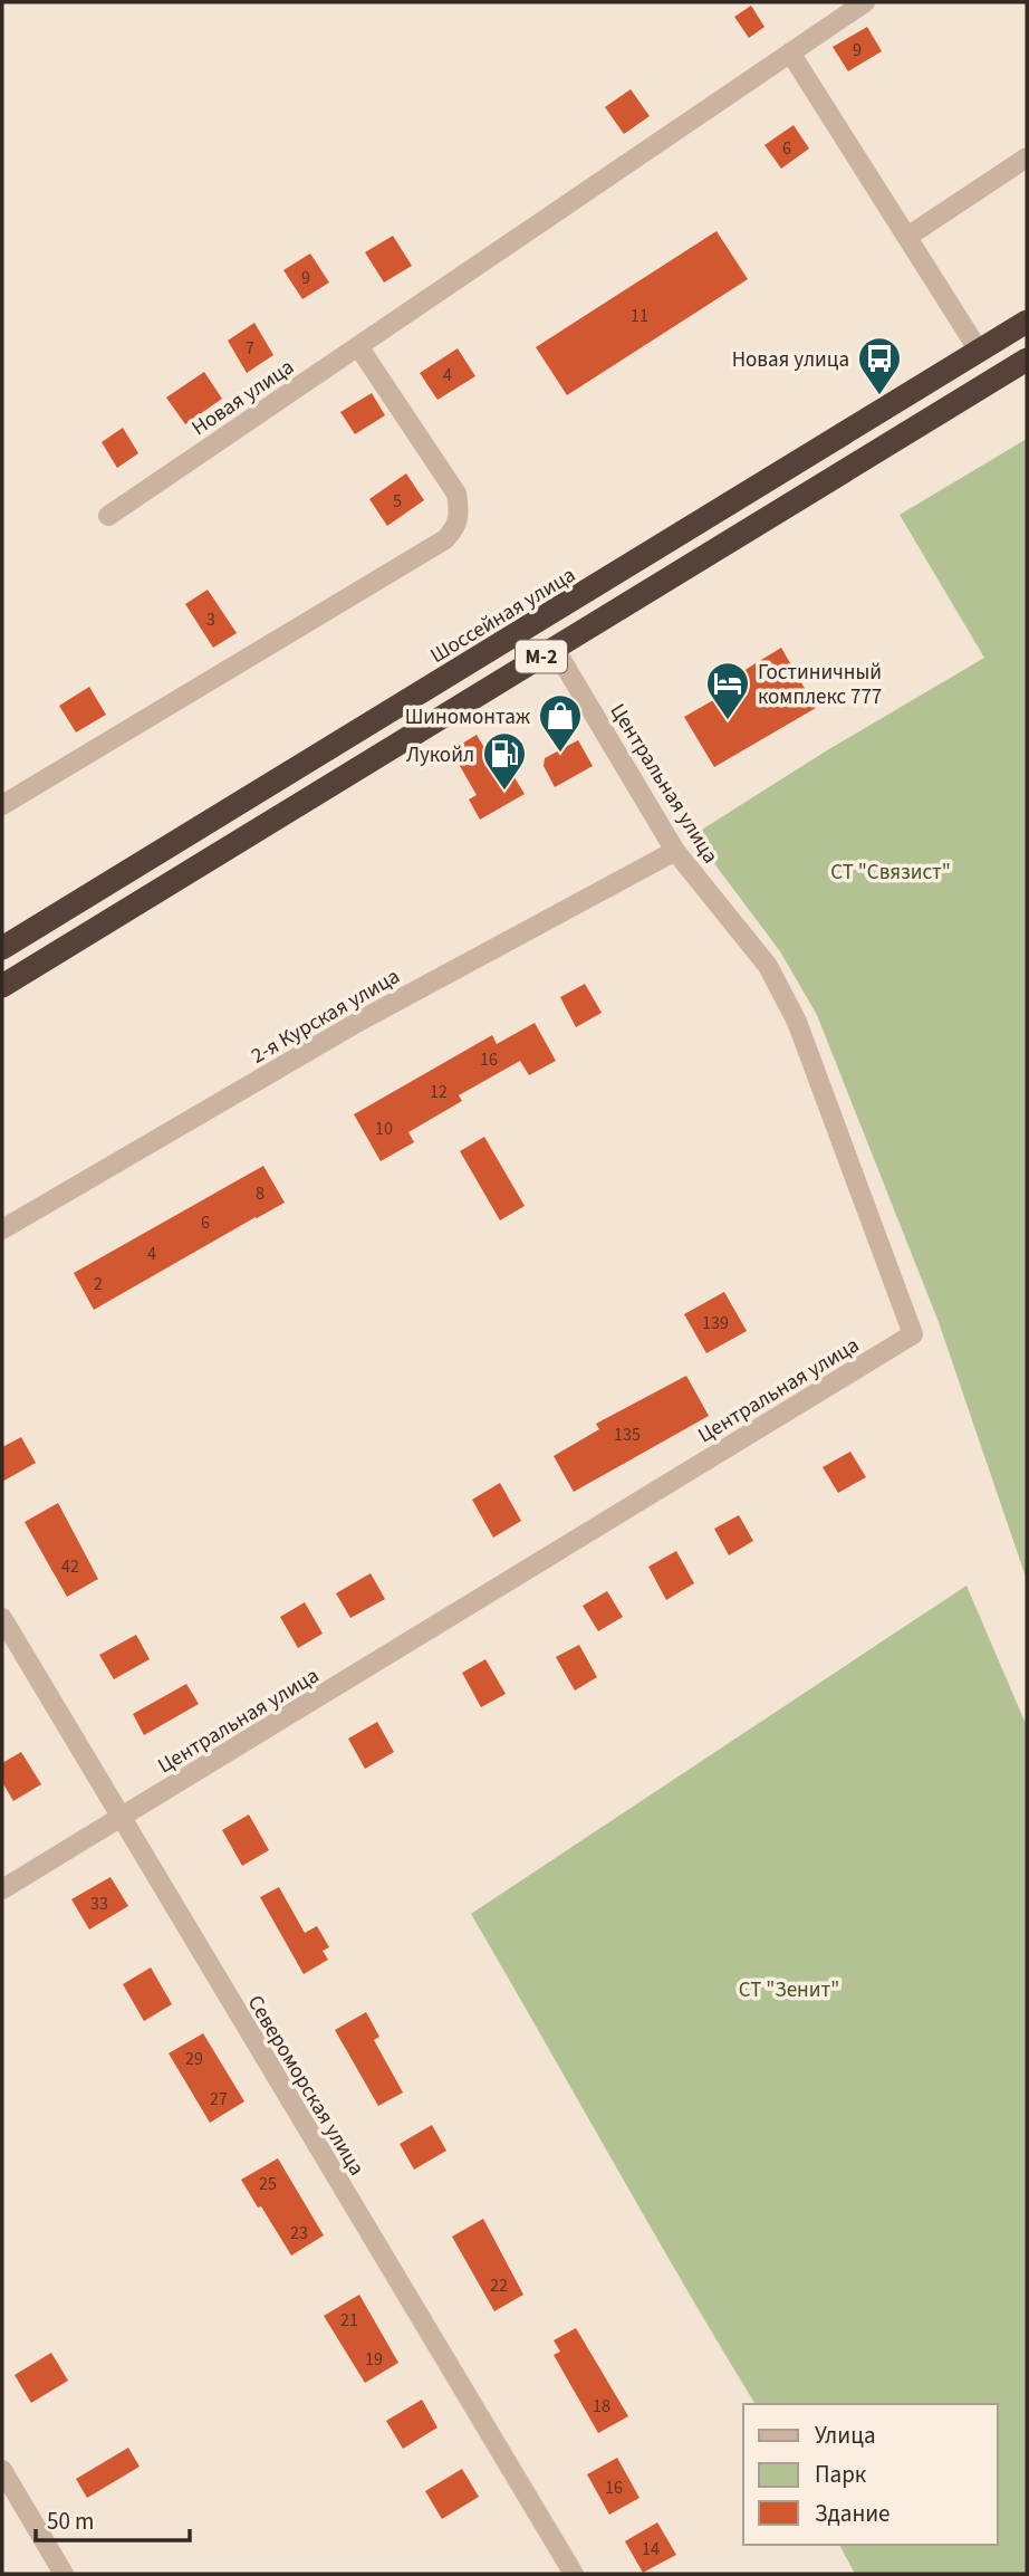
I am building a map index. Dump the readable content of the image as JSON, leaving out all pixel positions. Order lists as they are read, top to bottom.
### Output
{
  "streets": {
    "highway": ["Шоссейная улица", "М-2"],
    "street": [
      "Новая улица",
      "Центральная улица",
      "2-я Курская улица",
      "Североморская улица"
    ]
  },
  "crossings": [
    ["М-2", "Центральная улица"],
    ["Центральная улица", "2-я Курская улица"],
    ["Центральная улица", "Североморская улица"]
  ],
  "parks": ["СТ \"Связист\"", "СТ \"Зенит\""],
  "places": {
    "bus stop": ["Новая улица"],
    "hotel": ["Гостиничный комплекс 777"],
    "shop": ["Шиномонтаж"],
    "fuel station": ["Лукойл"]
  },
  "house_numbers": [
    "9",
    "6",
    "9",
    "11",
    "7",
    "4",
    "5",
    "3",
    "16",
    "12",
    "10",
    "8",
    "6",
    "4",
    "2",
    "139",
    "135",
    "42",
    "33",
    "29",
    "27",
    "25",
    "23",
    "22",
    "21",
    "19",
    "18",
    "16",
    "14"
  ],
  "legend": ["Улица", "Парк", "Здание"],
  "scale_bar": "50 m"
}
